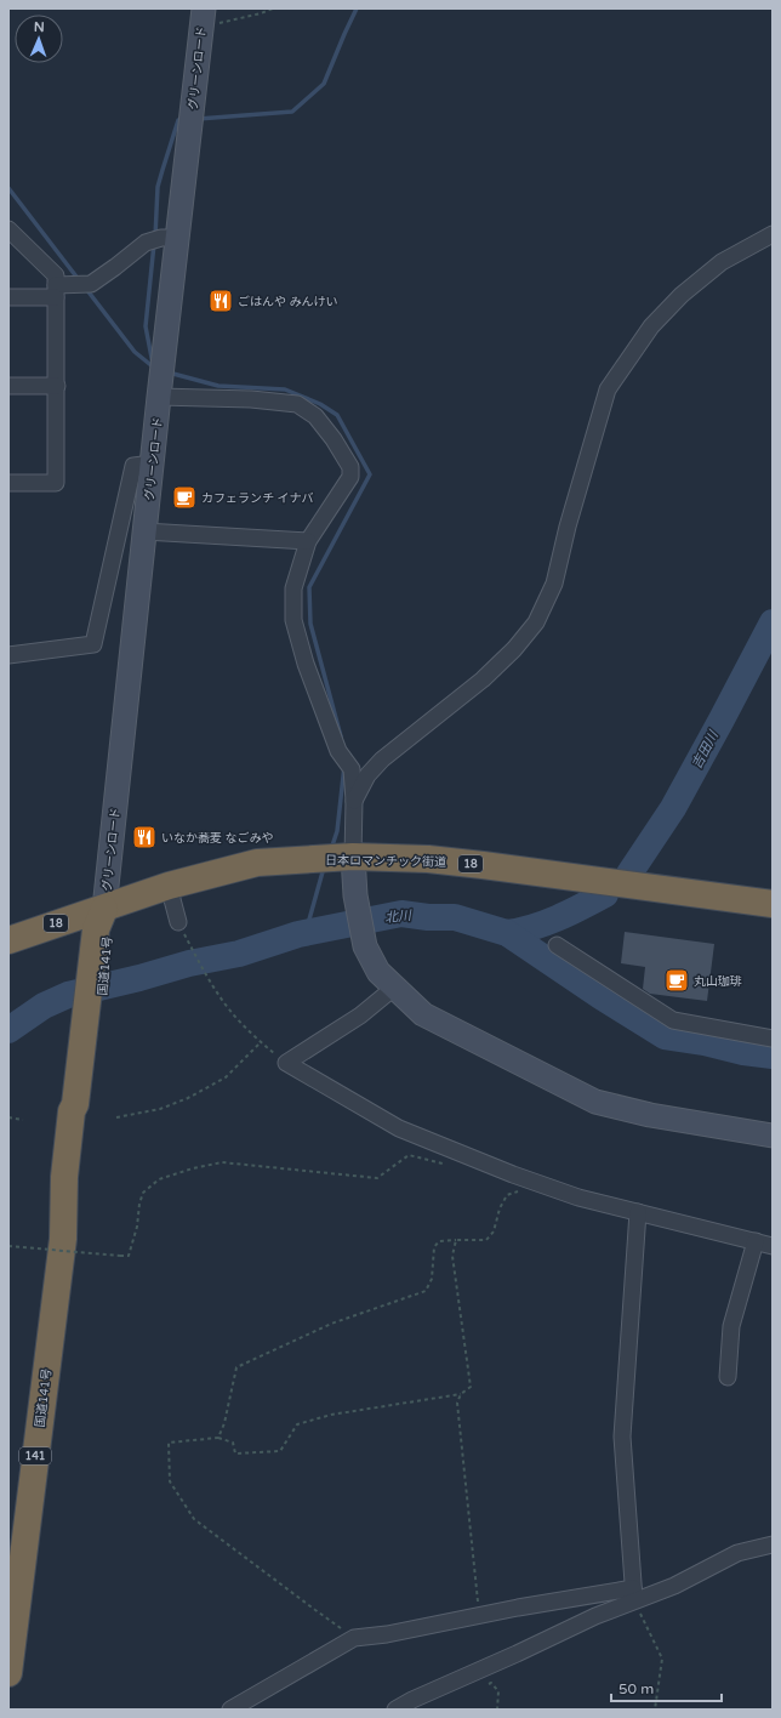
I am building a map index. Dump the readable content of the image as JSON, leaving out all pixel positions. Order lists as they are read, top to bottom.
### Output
{
  "streets": {
    "highway": [
      "日本ロマンチック街道",
      "18",
      "国道141号",
      "141"
    ],
    "street": ["グリーンロード"]
  },
  "crossings": [
    ["グリーンロード", "日本ロマンチック街道"],
    ["グリーンロード", "国道141号"],
    ["日本ロマンチック街道", "国道141号"]
  ],
  "water": ["吉田川", "北川"],
  "places": {
    "restaurant": ["ごはんや みんけい", "いなか蕎麦 なごみや"],
    "cafe": ["カフェランチ イナバ", "丸山珈琲"]
  },
  "scale_bar": "50 m",
  "north": "top"
}
